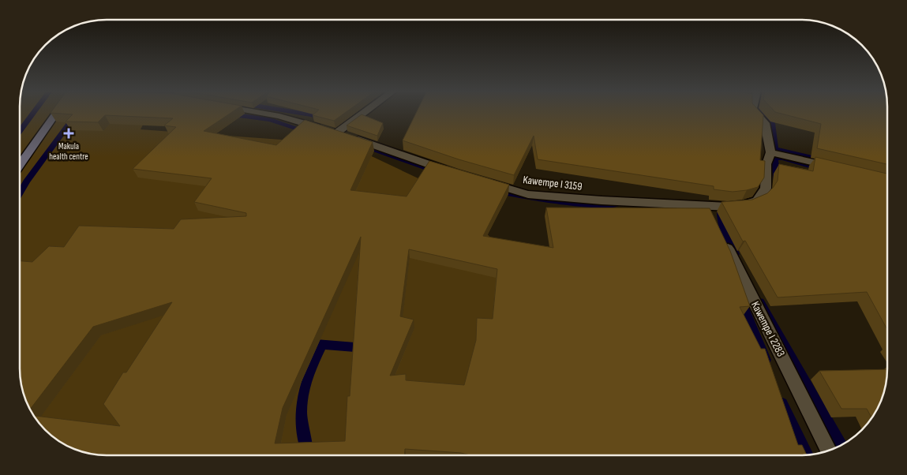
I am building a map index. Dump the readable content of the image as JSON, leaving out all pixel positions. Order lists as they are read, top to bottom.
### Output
{
  "streets": {
    "street": ["Kawempe I 3159", "Kawempe I 2283"]
  },
  "places": {
    "health": ["Makula health centre"]
  }
}
